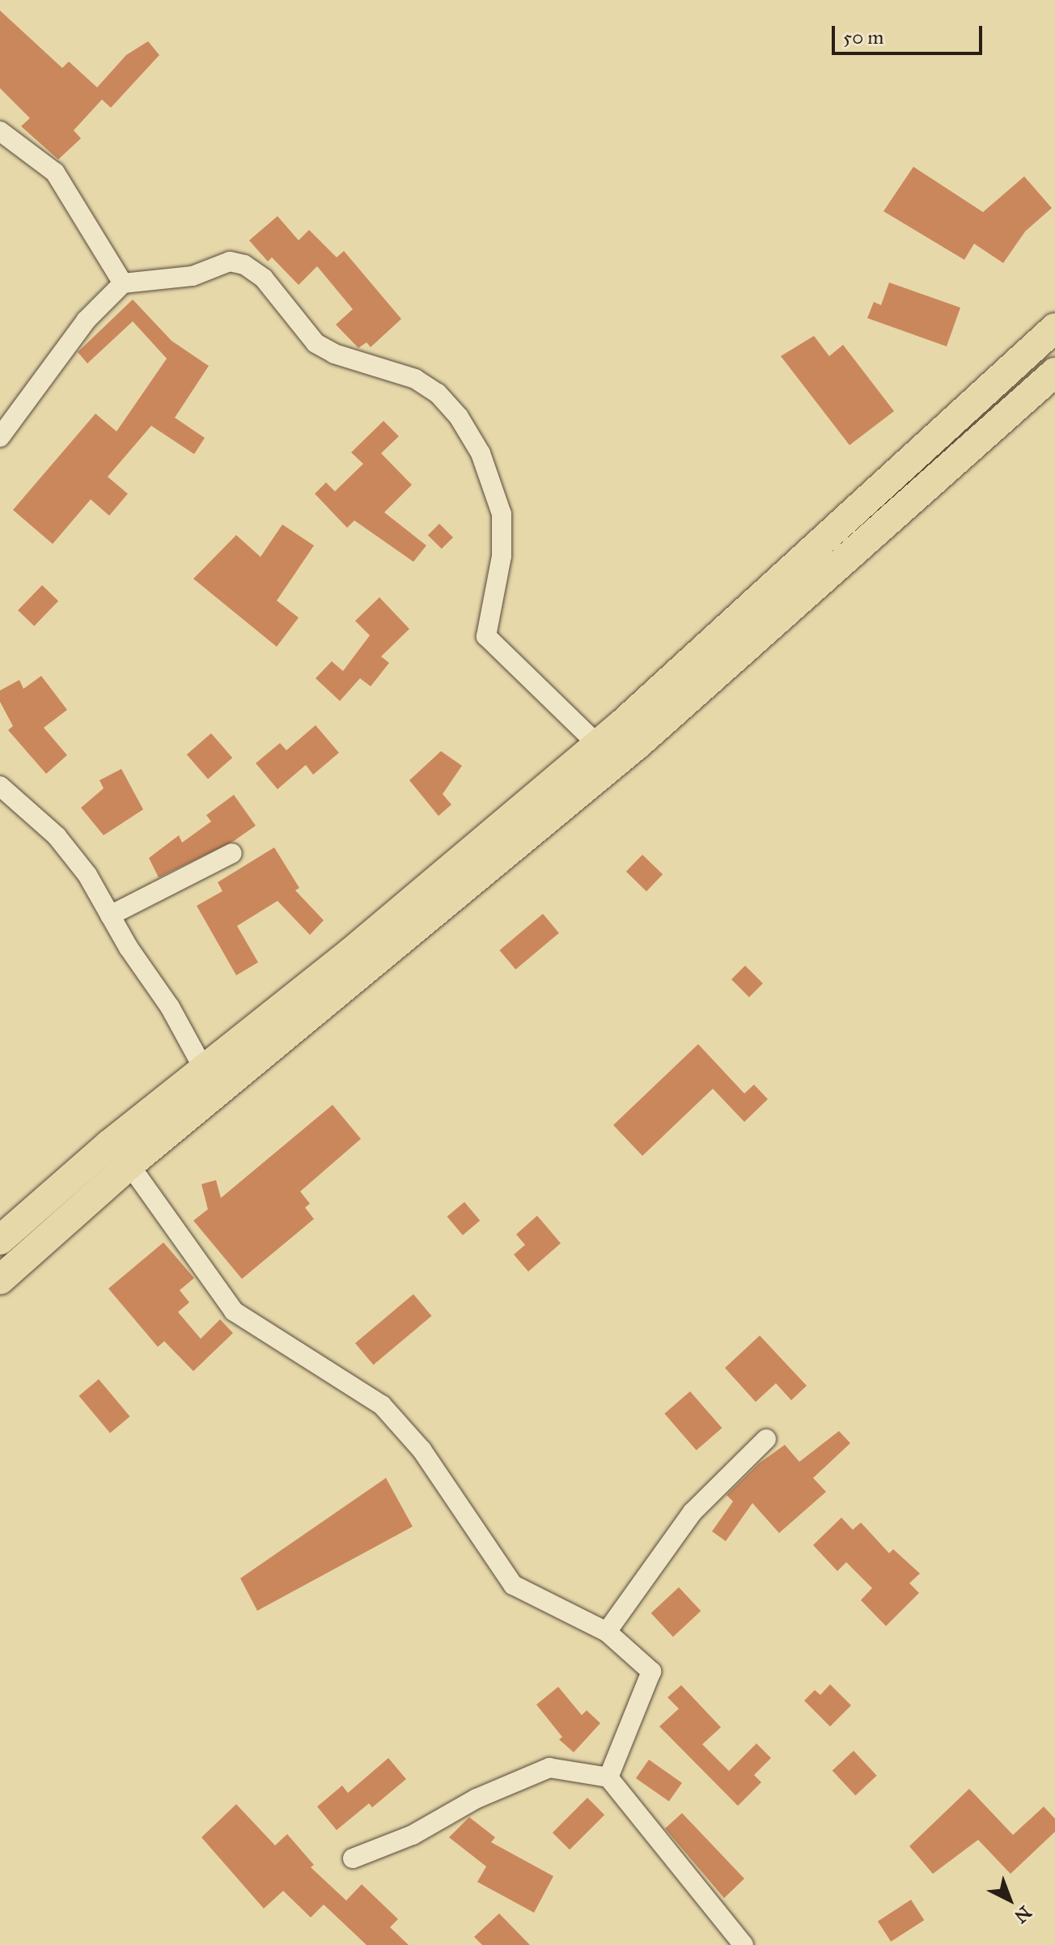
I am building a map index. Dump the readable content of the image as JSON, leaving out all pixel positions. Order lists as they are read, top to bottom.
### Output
{
  "scale_bar": "50 m",
  "north": "bottom right"
}
